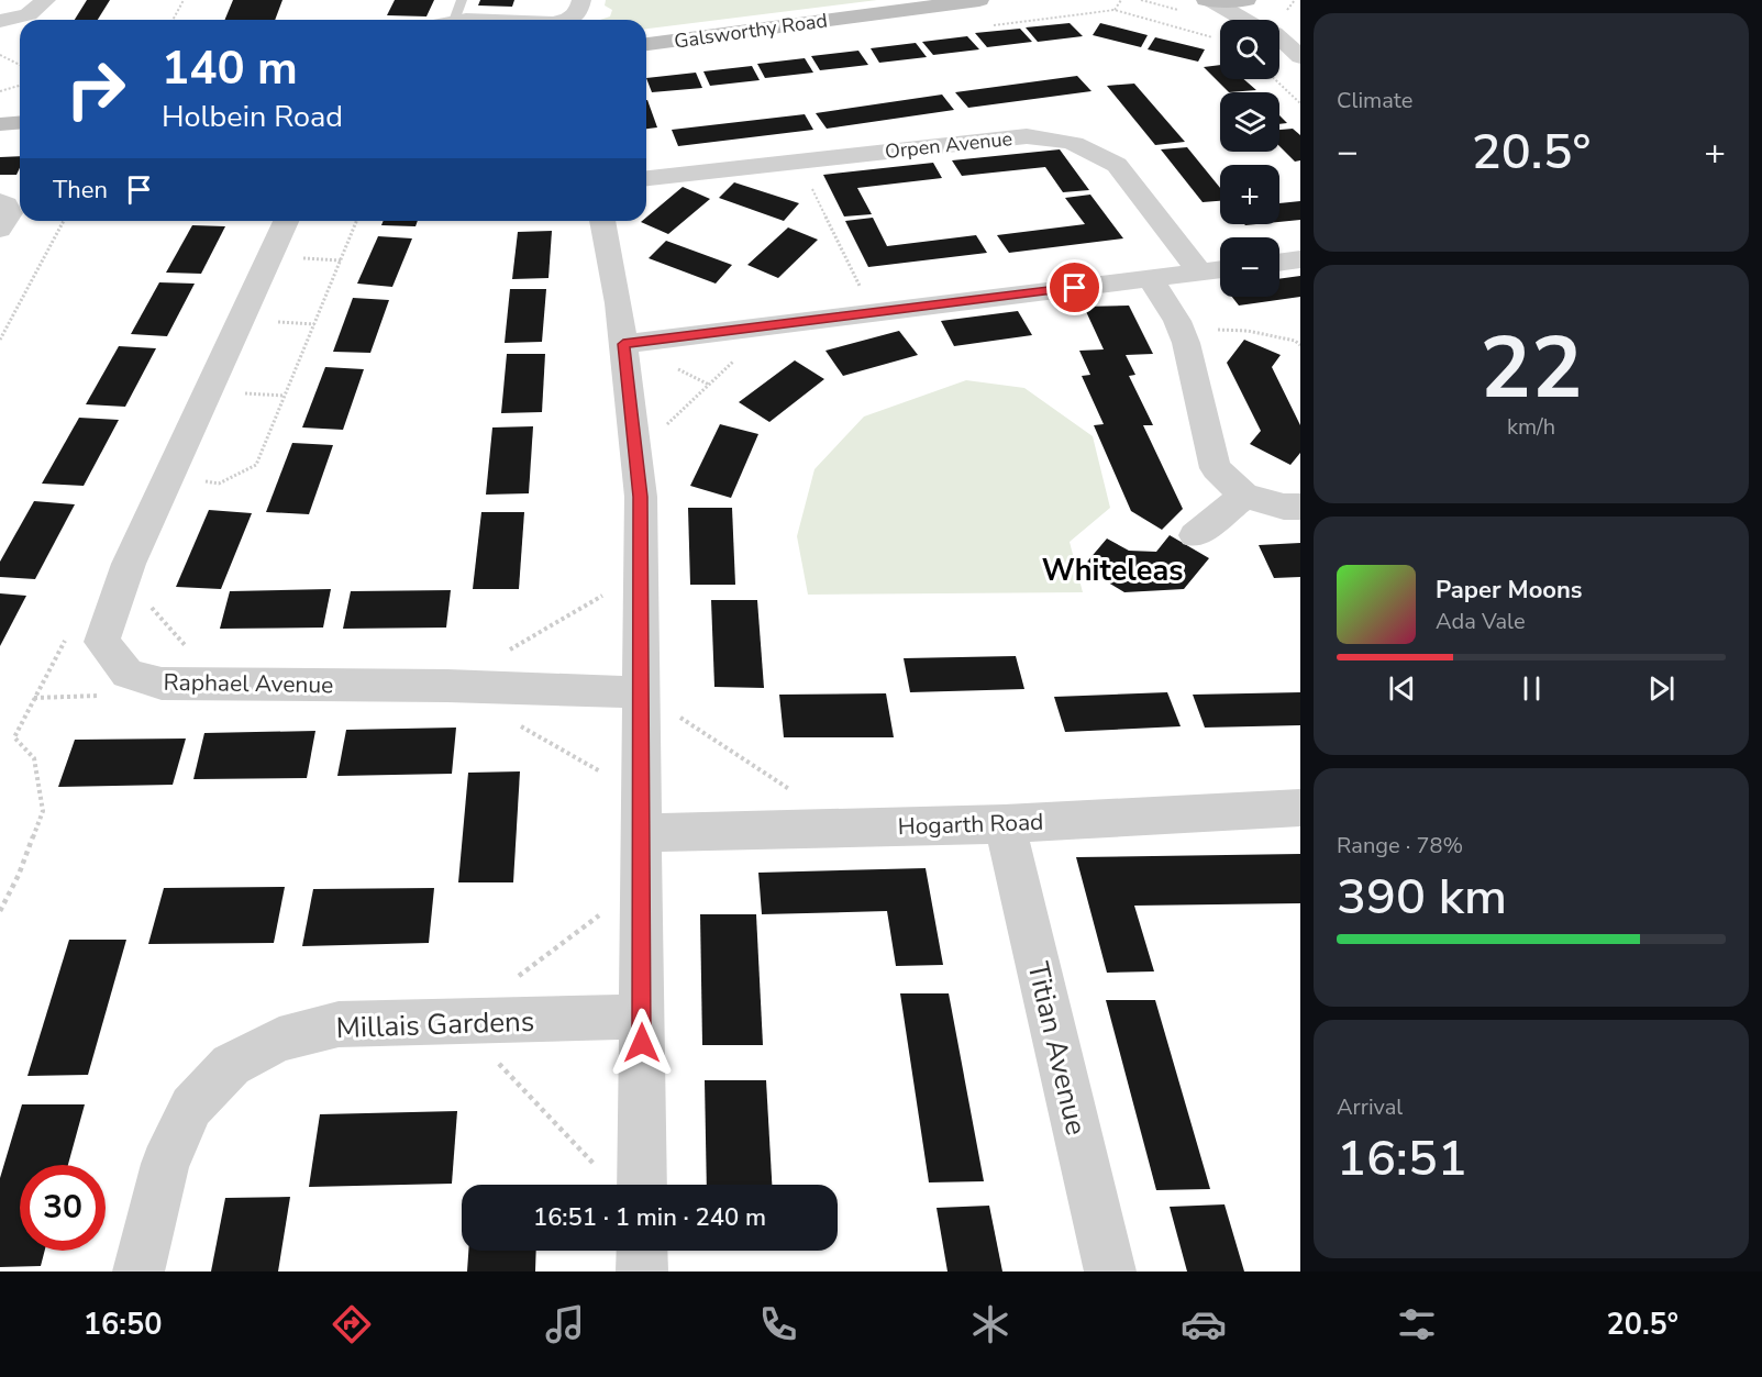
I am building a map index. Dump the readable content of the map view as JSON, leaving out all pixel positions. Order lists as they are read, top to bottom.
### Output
{
  "streets": {
    "main road": ["Galsworthy Road"],
    "street": [
      "Orpen Avenue",
      "Raphael Avenue",
      "Hogarth Road",
      "Millais Gardens",
      "Titian Avenue"
    ]
  },
  "crossings": [
    ["Hogarth Road", "Titian Avenue"]
  ],
  "districts": ["Whiteleas"],
  "page": {
    "tile": [
      "Climate",
      ["22", "km/h"],
      ["Range · 78%", "390 km"],
      ["Arrival", "16:51"]
    ],
    "map_buttons": ["+", "−"],
    "turn": ["140 m", "Holbein Road"],
    "heat": ["−", "20.5°", "+"],
    "then": "Then",
    "song": ["Paper Moons", "Ada Vale"],
    "limit": "30",
    "trip": "16:51 · 1 min · 240 m",
    "tabs": ["16:50", "20.5°"]
  }
}
